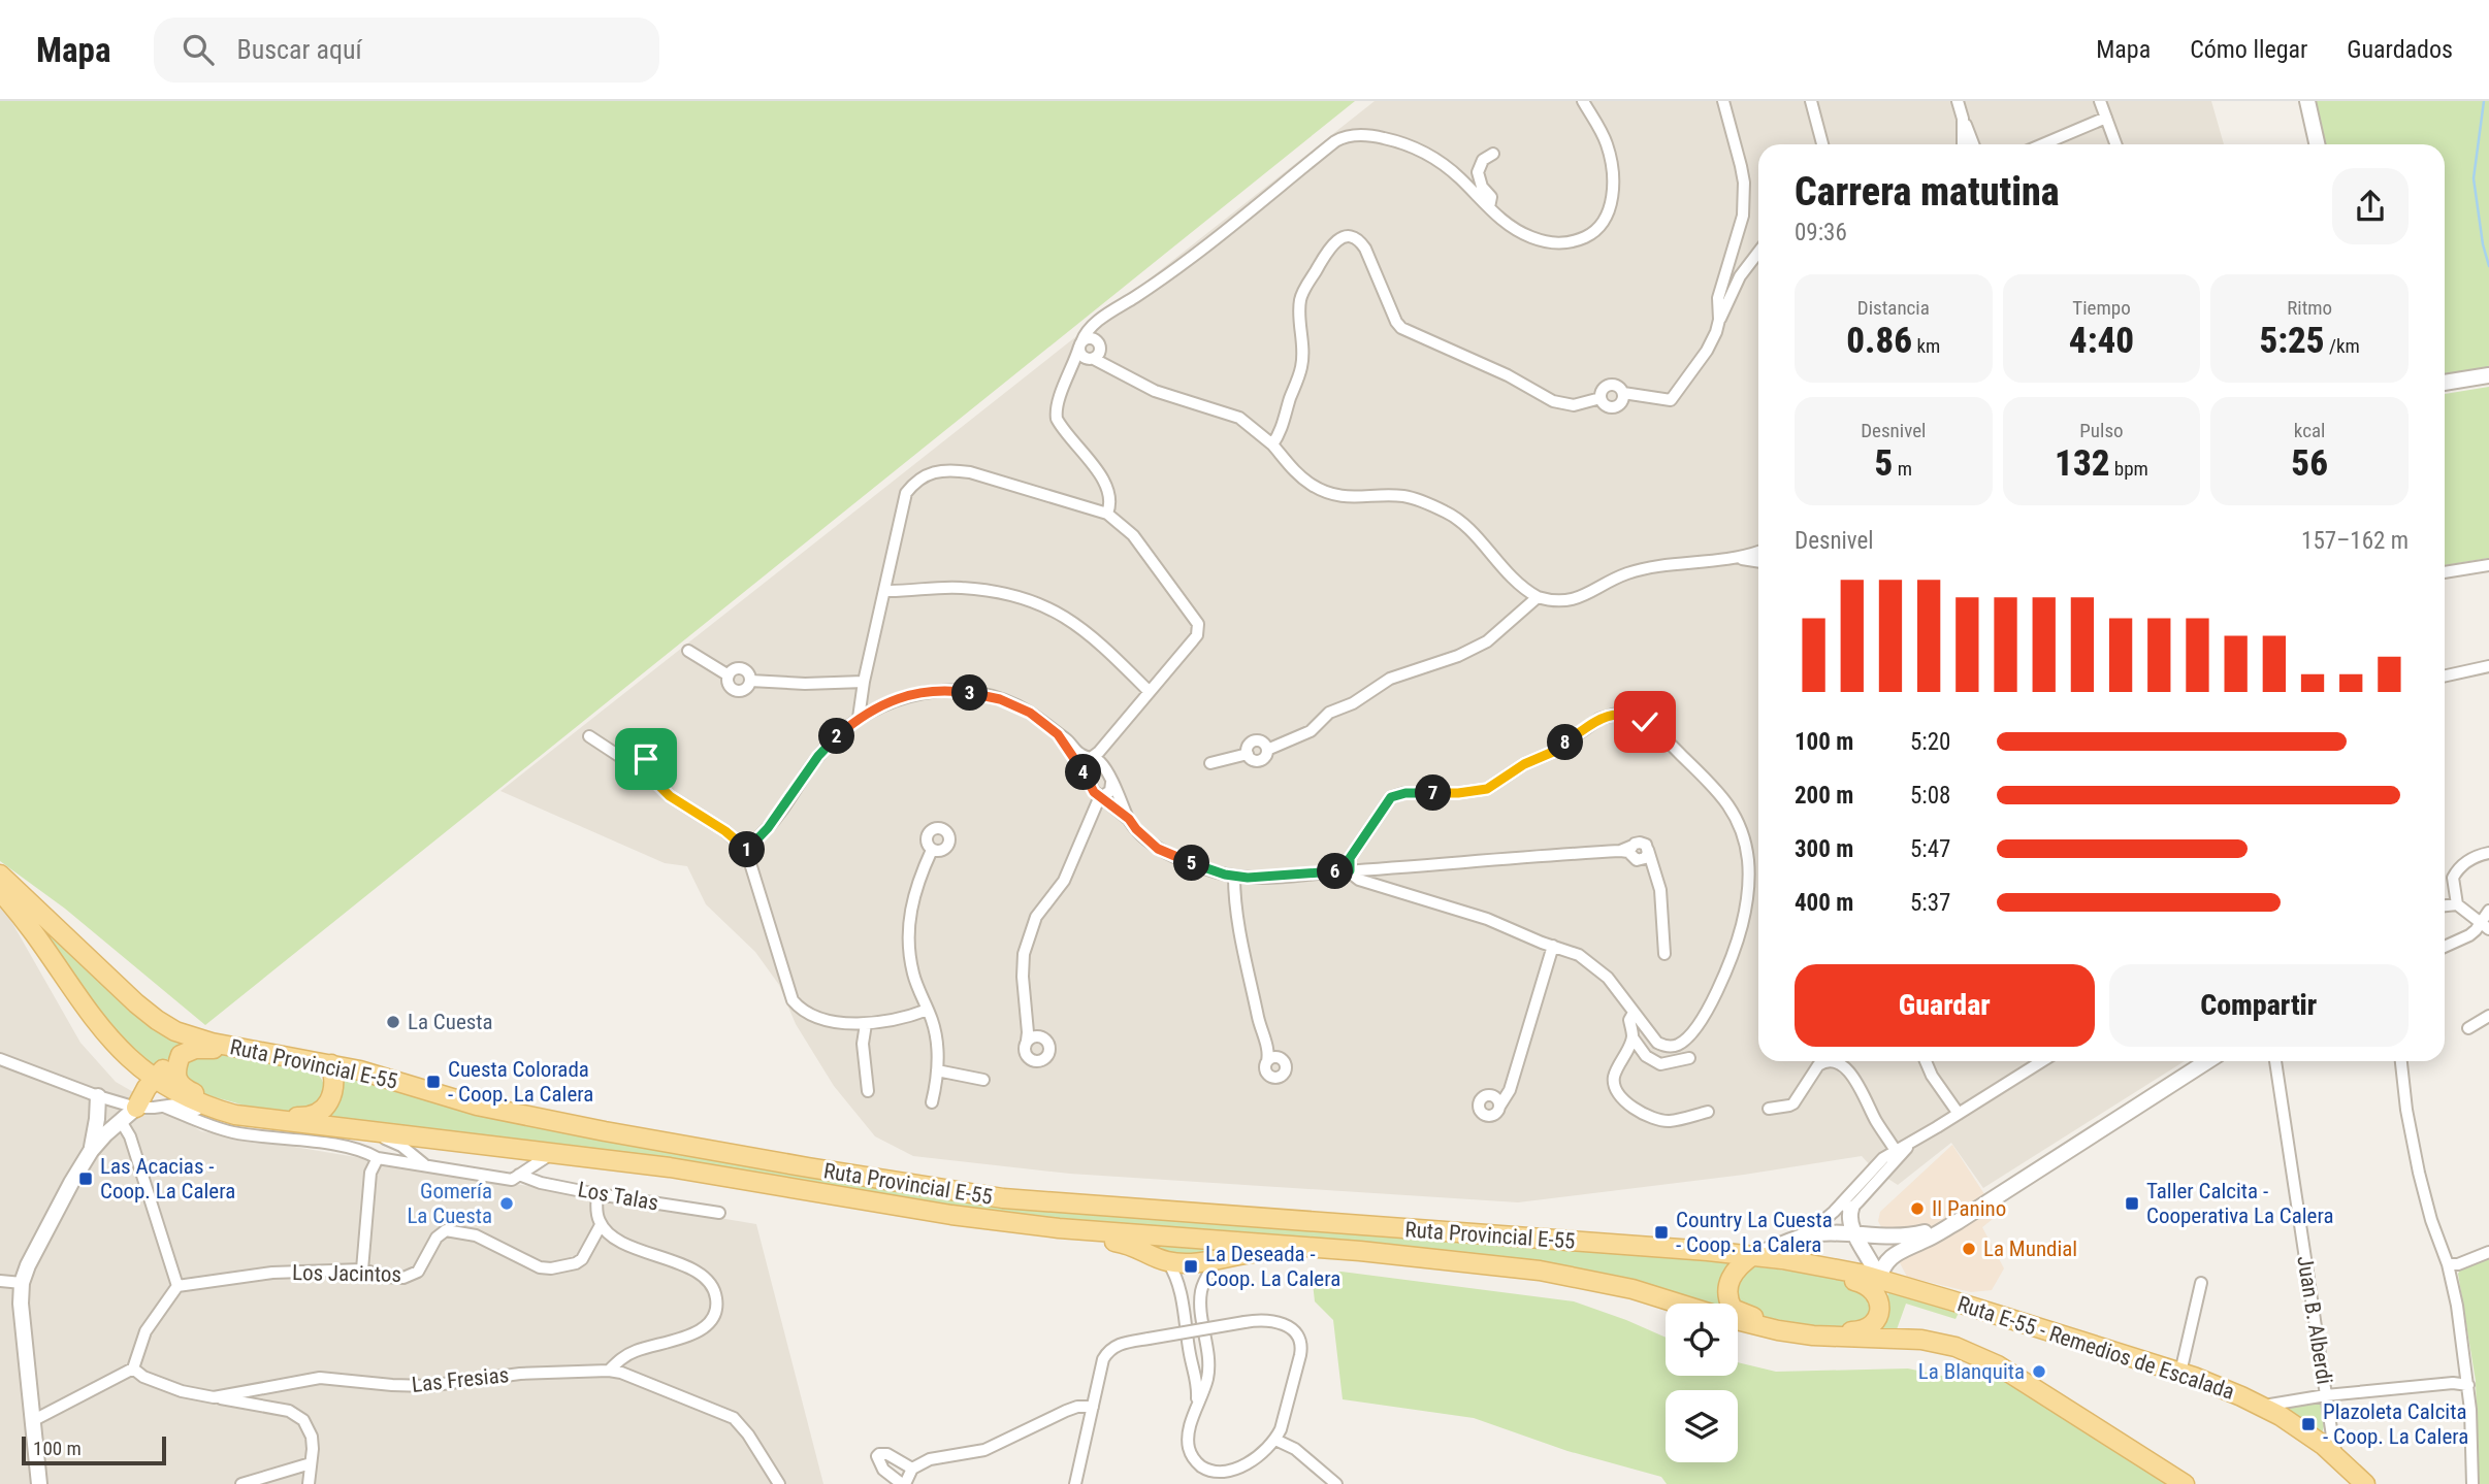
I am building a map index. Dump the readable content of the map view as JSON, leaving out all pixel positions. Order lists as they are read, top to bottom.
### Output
{
  "streets": {
    "main road": ["Ruta Provincial E-55", "Ruta E-55 - Remedios de Escalada"],
    "street": [
      "Los Talas",
      "Los Jacintos",
      "Juan B. Alberdi",
      "Las Fresias"
    ]
  },
  "crossings": [
    ["Ruta Provincial E-55", "Ruta E-55 - Remedios de Escalada"],
    ["Juan B. Alberdi", "Ruta E-55 - Remedios de Escalada"]
  ],
  "places": {
    "other": [
      "La Cuesta",
      "Gomería La Cuesta",
      "Il Panino",
      "La Mundial",
      "La Blanquita"
    ],
    "transit": [
      "Cuesta Colorada - Coop. La Calera",
      "Las Acacias - Coop. La Calera",
      "Taller Calcita - Cooperativa La Calera",
      "Country La Cuesta - Coop. La Calera",
      "La Deseada - Coop. La Calera",
      "Plazoleta Calcita - Coop. La Calera"
    ]
  },
  "scale_bar": "100 m",
  "page": {
    "header": "Mapa",
    "search": "Buscar aquí",
    "nav": ["Mapa", "Cómo llegar", "Guardados"],
    "heading": ["Carrera matutina", "09:36"],
    "stats": [
      ["Distancia", "0.86 km"],
      ["Tiempo", "4:40"],
      ["Ritmo", "5:25 /km"],
      ["Desnivel", "5 m"],
      ["Pulso", "132 bpm"],
      ["kcal", "56"]
    ],
    "chart": ["Desnivel", "157–162 m"],
    "pins": [
      "3",
      "2",
      "8",
      "4",
      "7",
      "1",
      "5",
      "6"
    ],
    "list": [
      {
        "name": "100 m",
        "note": "5:20"
      },
      {
        "name": "200 m",
        "note": "5:08"
      },
      {
        "name": "300 m",
        "note": "5:47"
      },
      {
        "name": "400 m",
        "note": "5:37"
      }
    ],
    "buttons": ["Guardar", "Compartir"],
    "scale": "100 m"
  }
}
